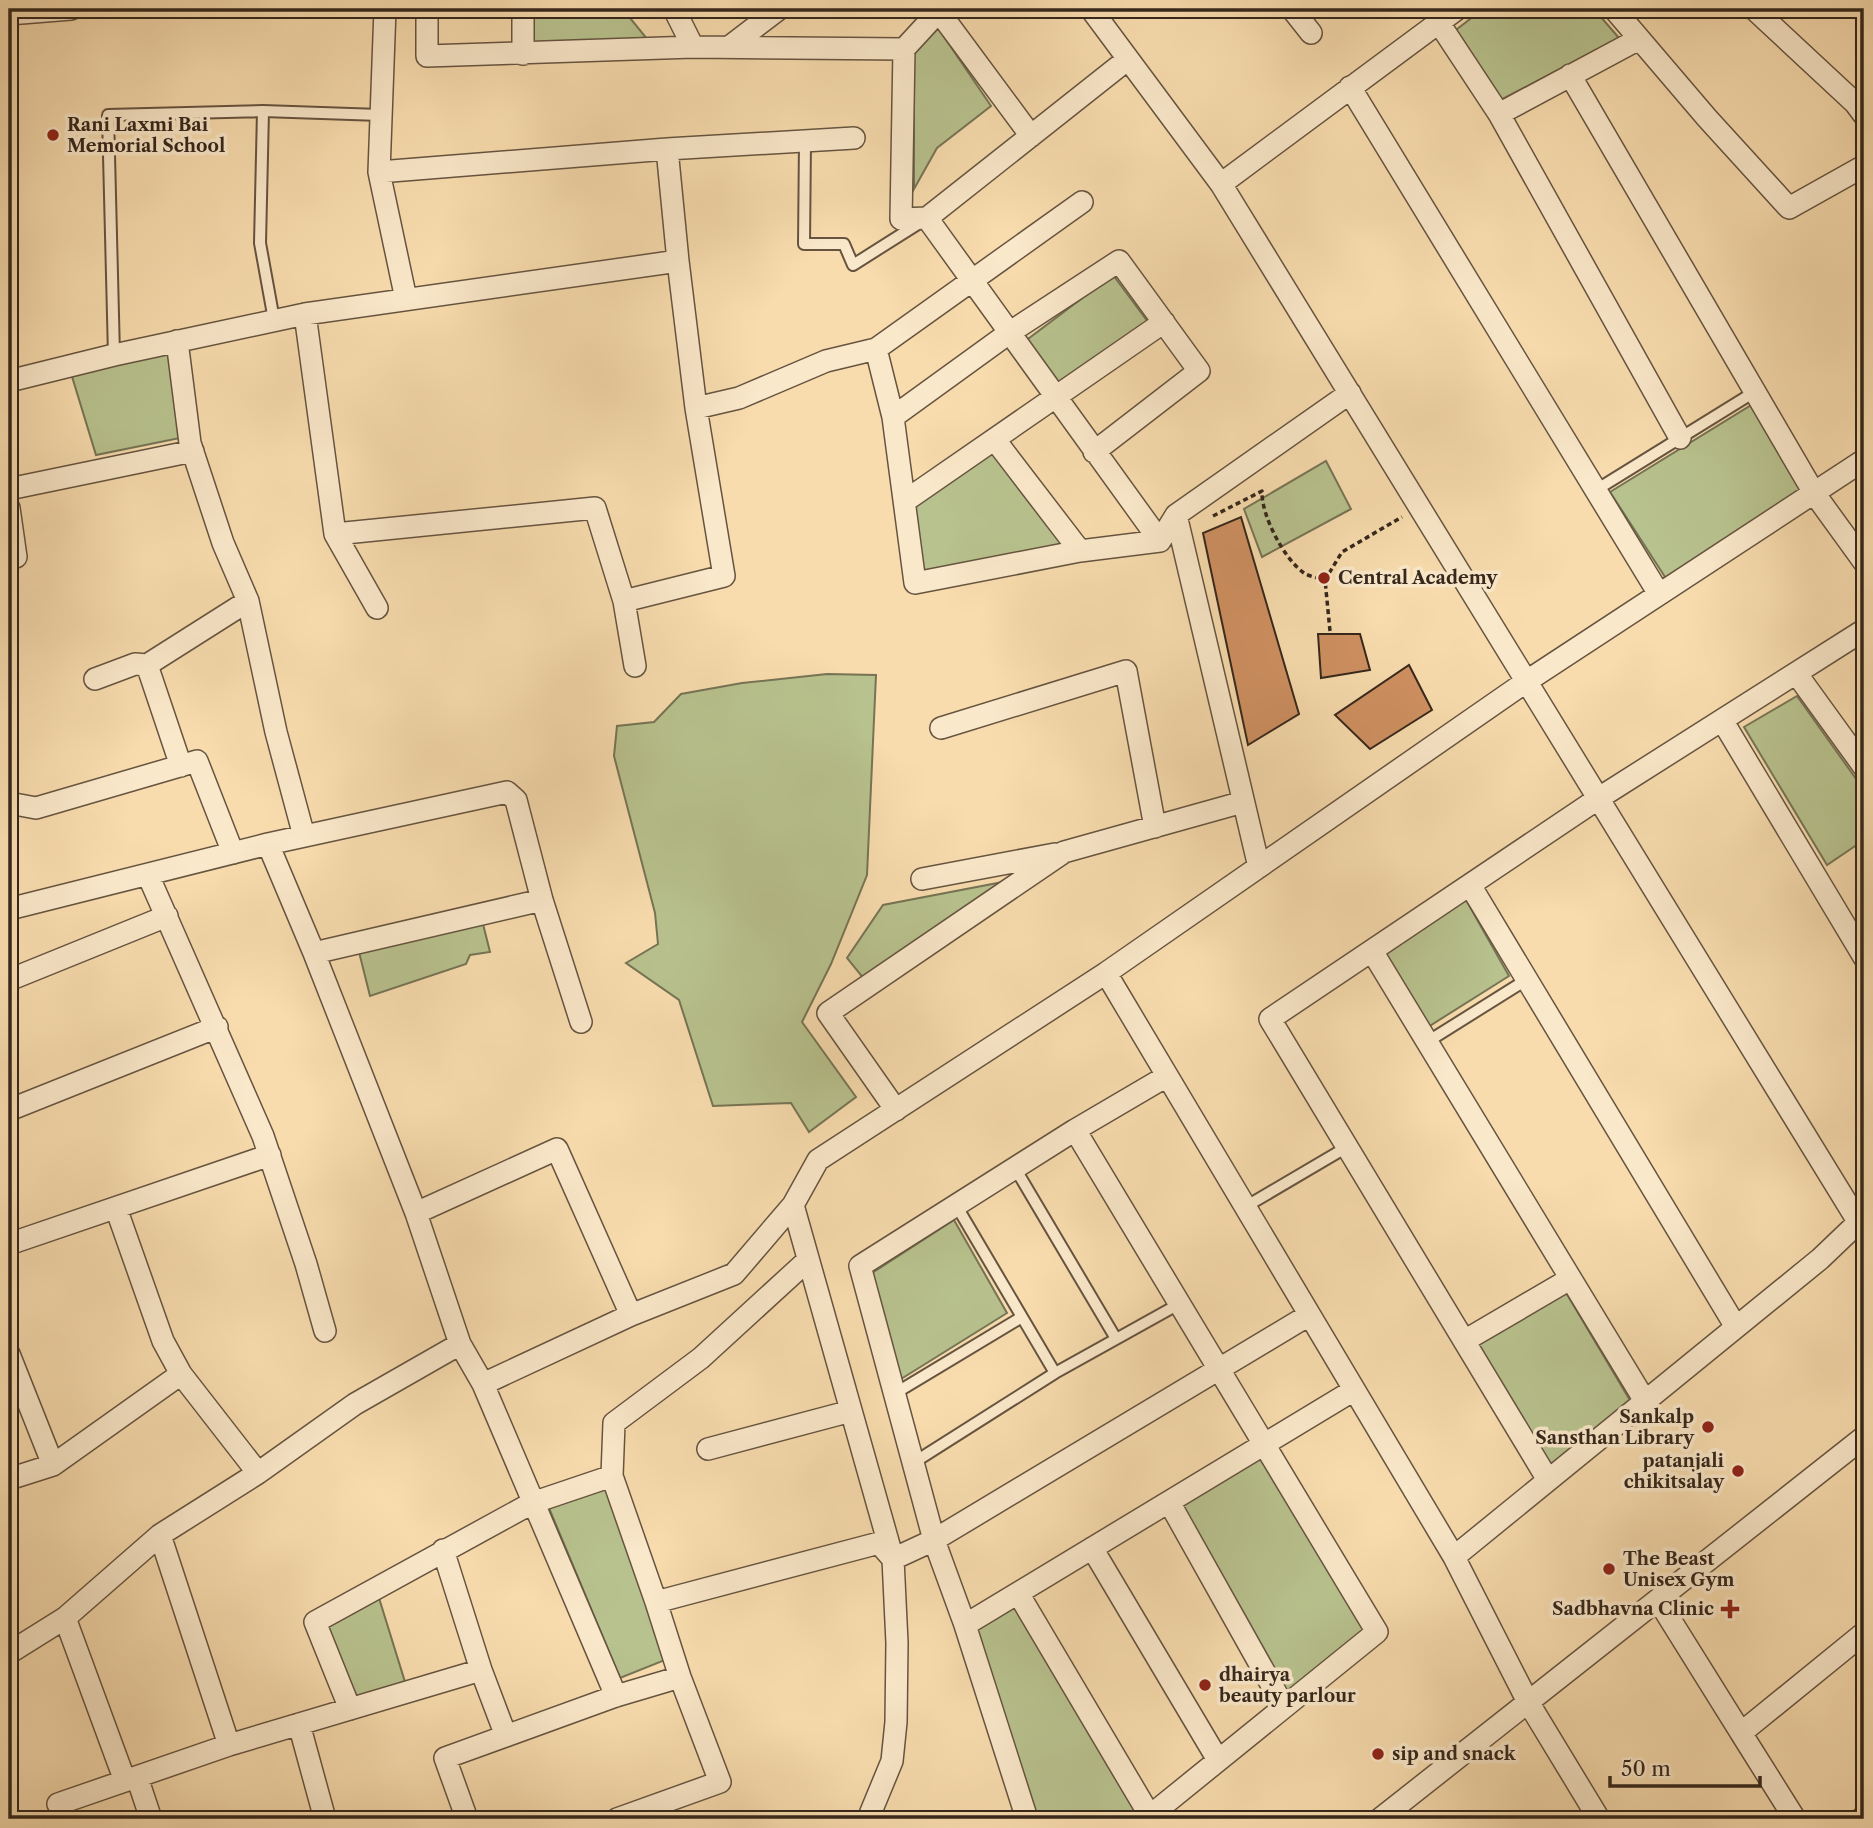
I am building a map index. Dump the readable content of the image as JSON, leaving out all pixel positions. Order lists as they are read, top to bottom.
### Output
{
  "places": {
    "other": [
      "Rani Laxmi Bai Memorial School",
      "Central Academy",
      "Sankalp Sansthan Library",
      "patanjali chikitsalay",
      "The Beast Unisex Gym",
      "dhairya beauty parlour",
      "sip and snack"
    ],
    "health": ["Sadbhavna Clinic"]
  },
  "scale_bar": "50 m"
}
